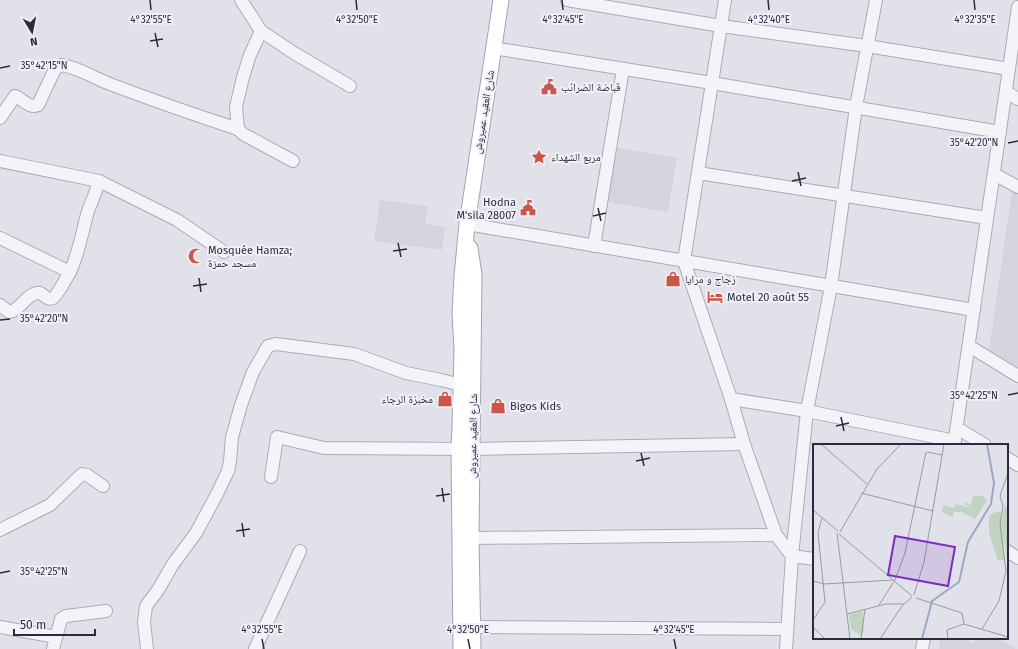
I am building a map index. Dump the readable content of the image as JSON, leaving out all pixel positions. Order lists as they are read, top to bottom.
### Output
{
  "streets": {
    "main road": ["شارع العقيد عميروش"]
  },
  "places": {
    "public building": ["قباضة الضرائب", "Hodna M'sila 28007"],
    "place": ["مربع الشهداء"],
    "mosque": ["Mosquée Hamza; مسجد حمزة"],
    "shop": ["زجاج و مرايا", "مخبزة الرجاء", "Bigos Kids"],
    "hotel": ["Motel 20 août 55"]
  },
  "scale_bar": "50 m",
  "north": "bottom",
  "coordinates": [
    "4°32'45\"E",
    "4°32'40\"E",
    "4°32'55\"E",
    "4°32'50\"E",
    "4°32'35\"E",
    "35°42'15\"N",
    "35°42'20\"N",
    "35°42'25\"N"
  ]
}
